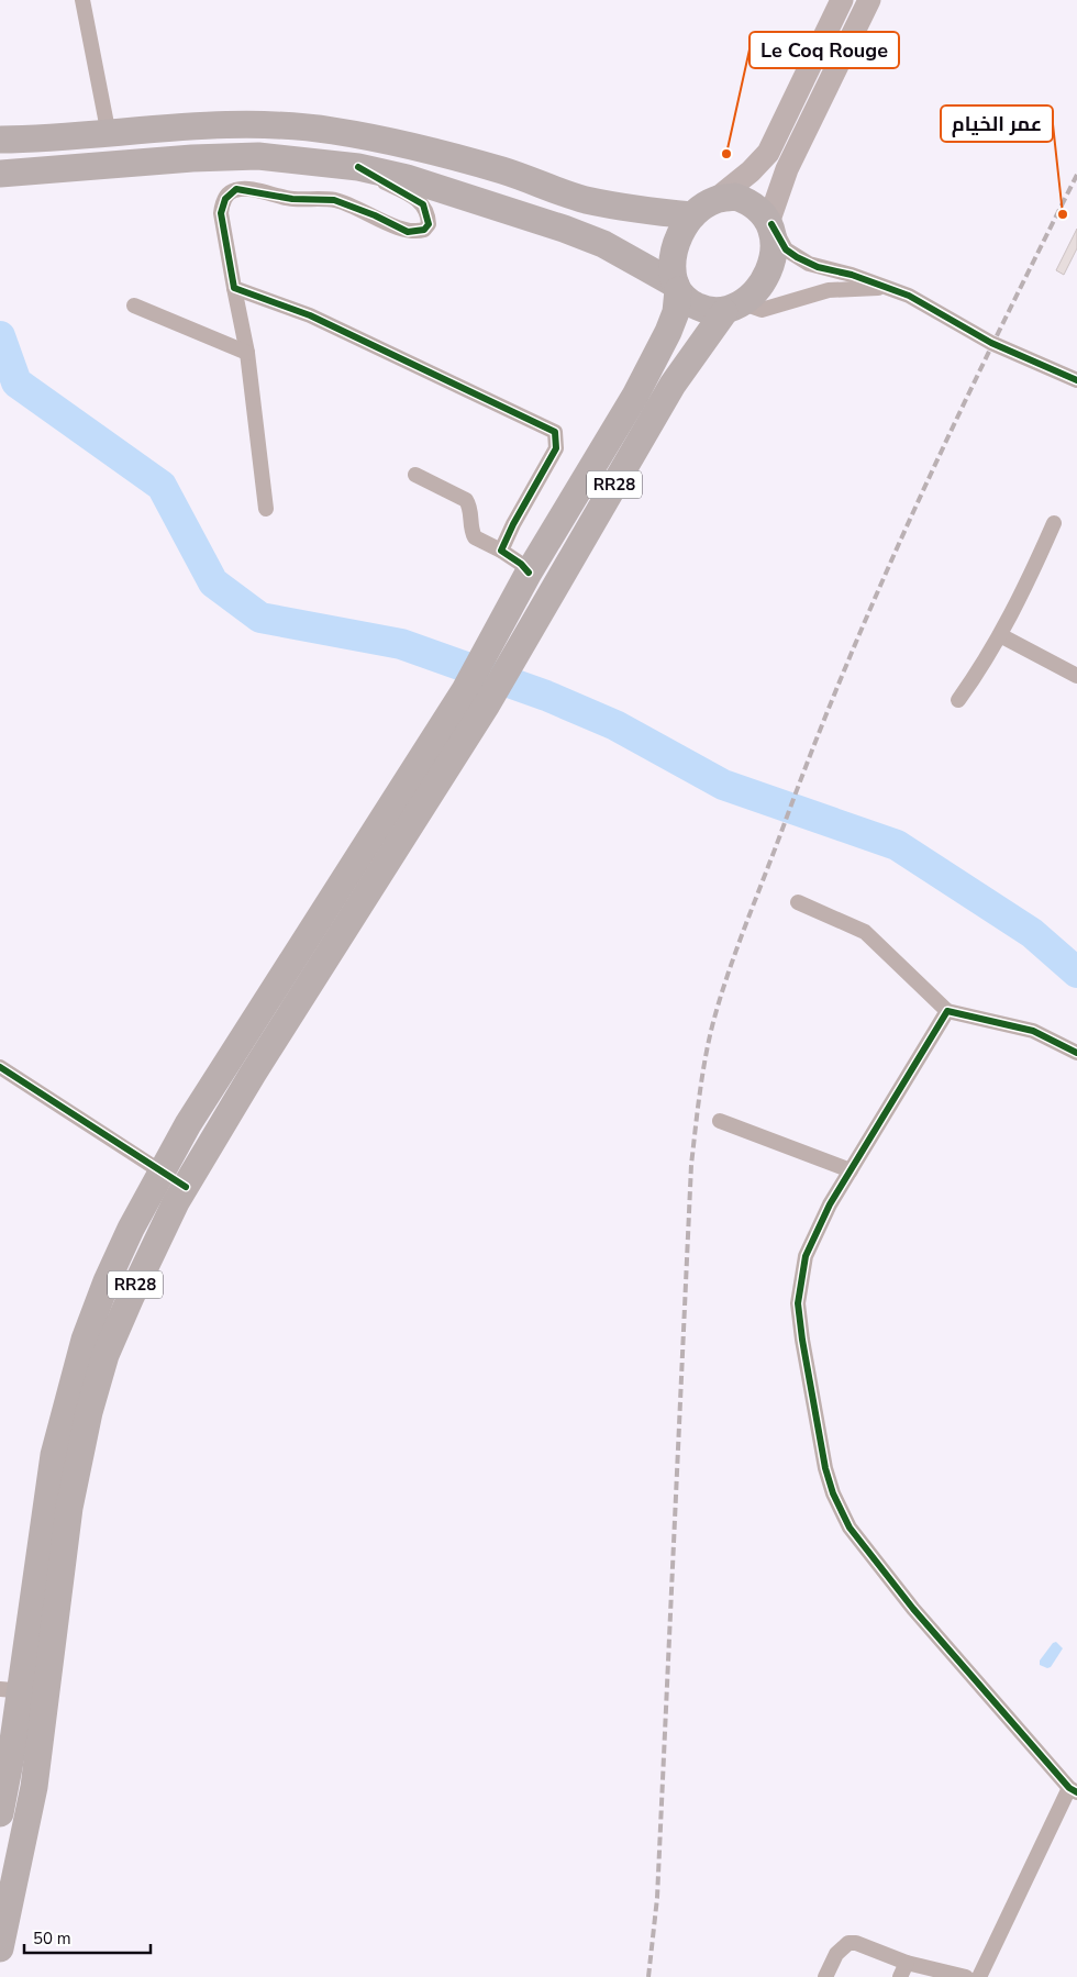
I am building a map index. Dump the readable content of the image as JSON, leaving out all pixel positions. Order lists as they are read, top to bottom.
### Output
{
  "streets": {
    "highway": ["RR28"]
  },
  "places": ["Le Coq Rouge", "عمر الخيام"],
  "scale_bar": "50 m"
}
